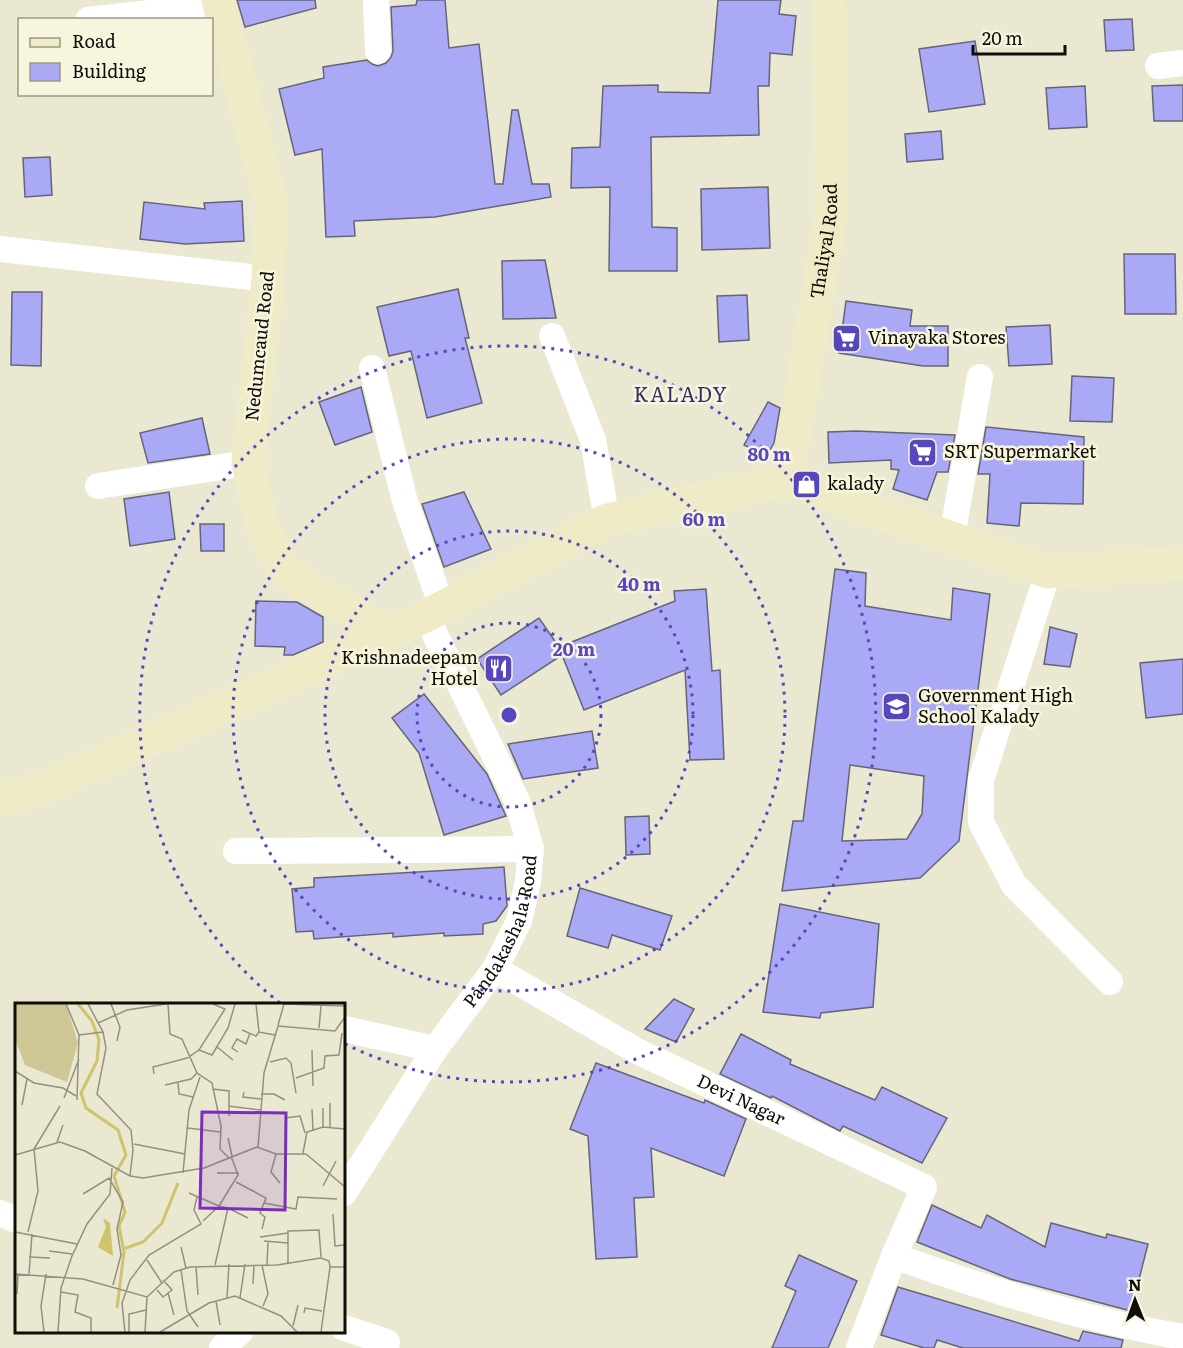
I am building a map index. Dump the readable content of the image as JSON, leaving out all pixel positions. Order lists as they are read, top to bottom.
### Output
{
  "streets": {
    "street": [
      "Thaliyal Road",
      "Nedumcaud Road",
      "Pandakashala Road",
      "Devi Nagar"
    ]
  },
  "crossings": [
    ["Pandakashala Road", "Devi Nagar"]
  ],
  "districts": ["KALADY"],
  "places": {
    "supermarket": ["Vinayaka Stores", "SRT Supermarket"],
    "shop": ["kalady"],
    "restaurant": ["Krishnadeepam Hotel"],
    "school or university": ["Government High School Kalady"]
  },
  "legend": ["Road", "Building"],
  "scale_bar": "20 m",
  "north": "top",
  "rings": [
    "80 m",
    "60 m",
    "40 m",
    "20 m"
  ]
}
